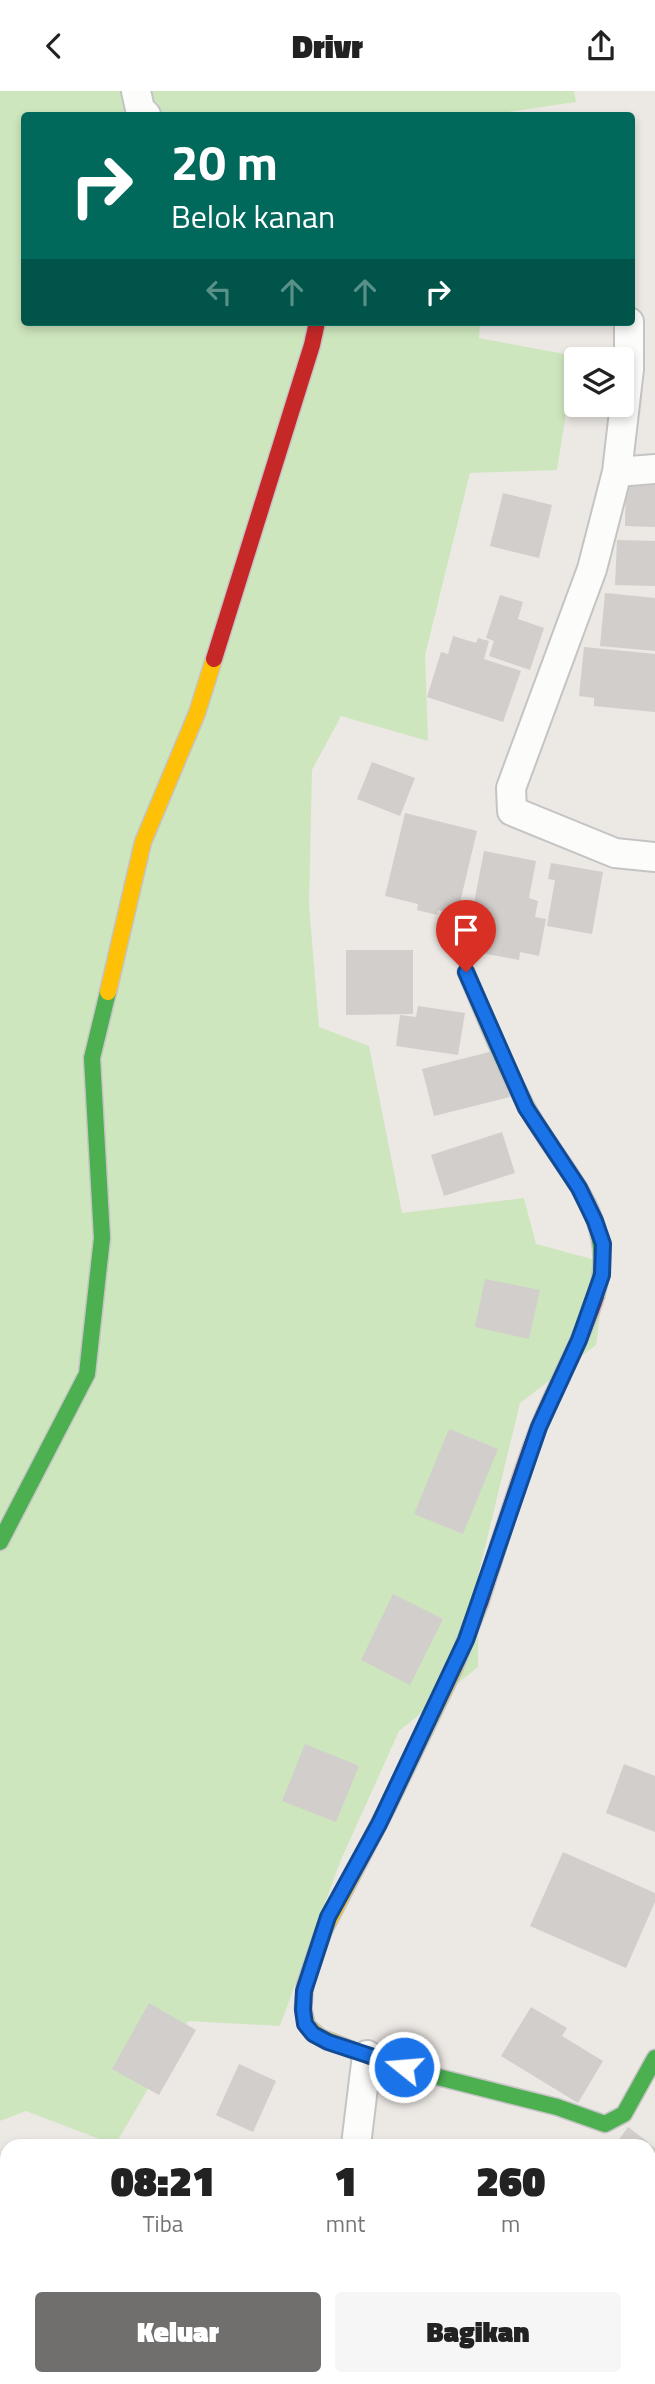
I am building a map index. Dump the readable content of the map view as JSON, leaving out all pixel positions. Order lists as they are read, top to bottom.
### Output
{
  "page": {
    "header": "Drivr",
    "turn": ["20 m", "Belok kanan"],
    "eta": [
      "08:21",
      "Tiba",
      "1",
      "mnt",
      "260",
      "m"
    ],
    "buttons": ["Keluar", "Bagikan"]
  }
}
